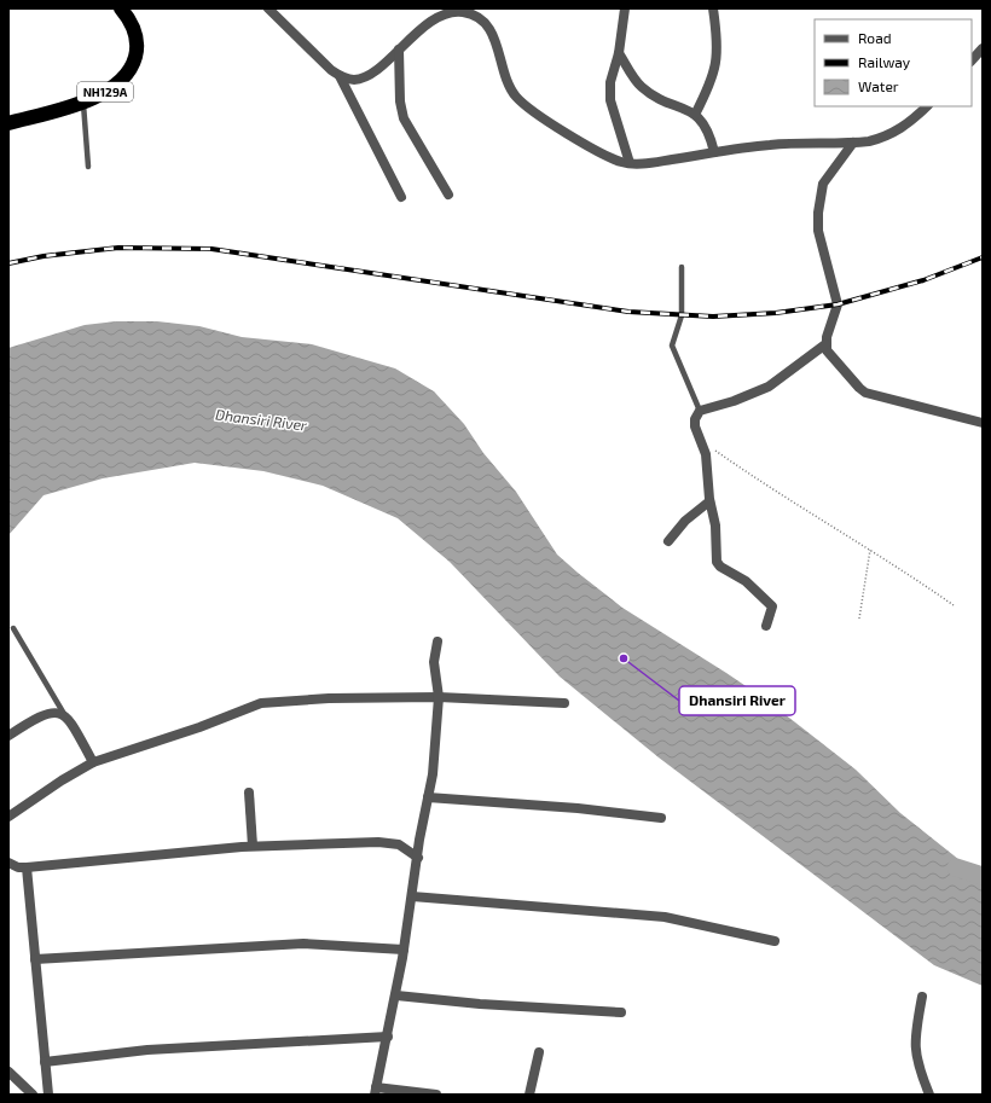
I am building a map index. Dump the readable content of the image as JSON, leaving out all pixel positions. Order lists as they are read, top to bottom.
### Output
{
  "streets": {
    "highway": ["NH129A"]
  },
  "water": ["Dhansiri River"],
  "places": ["Dhansiri River"],
  "legend": ["Road", "Railway", "Water"]
}
